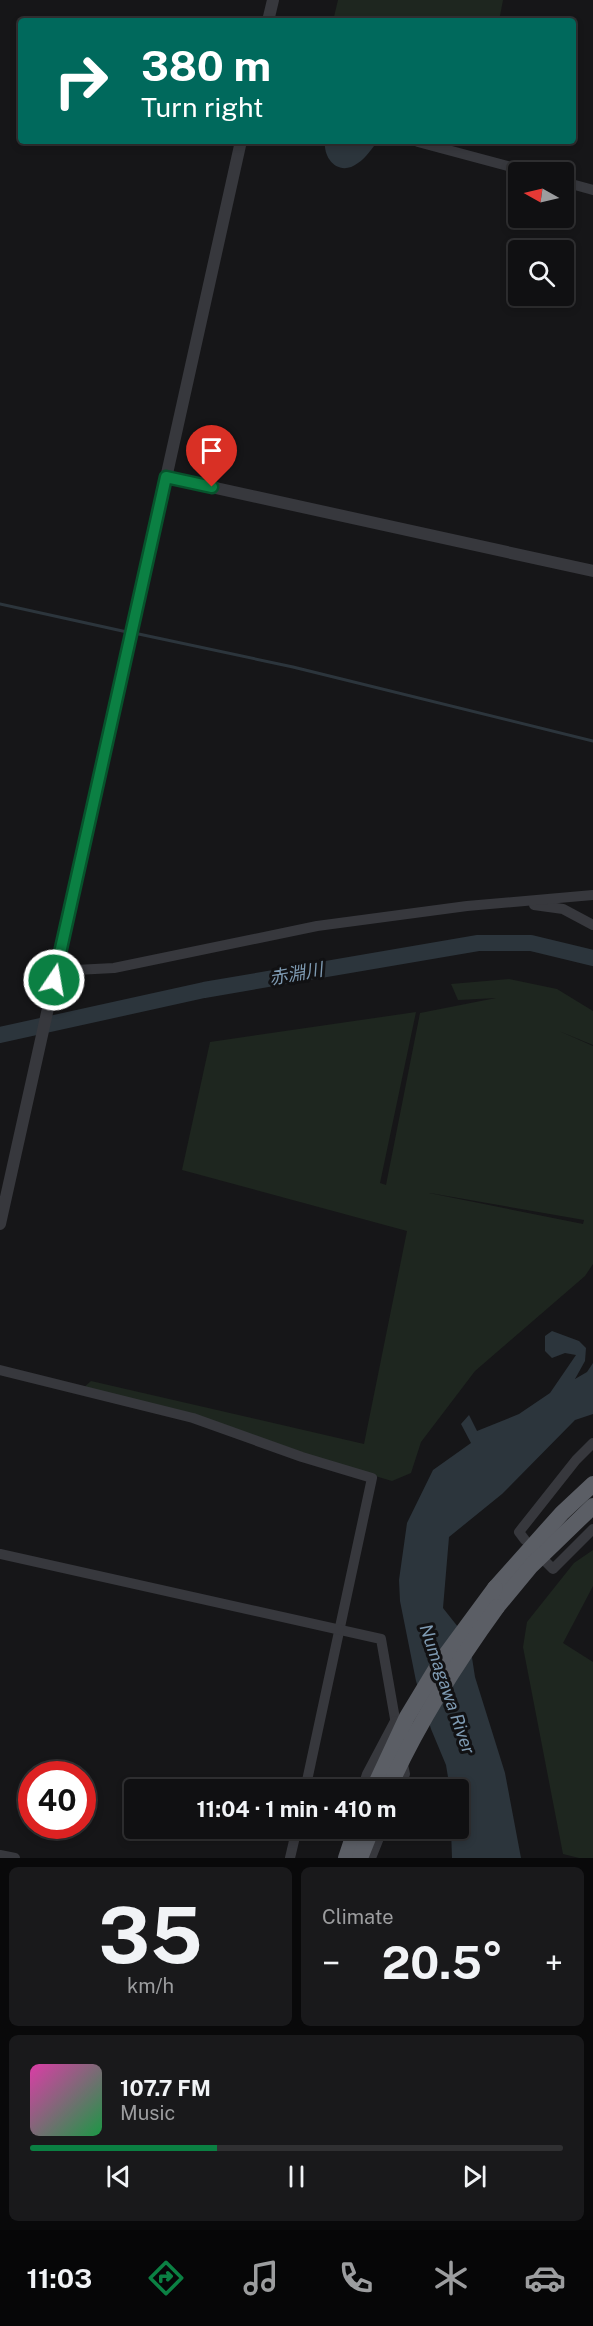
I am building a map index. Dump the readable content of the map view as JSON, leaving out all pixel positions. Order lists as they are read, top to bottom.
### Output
{
  "water": ["赤淵川", "Numagawa River"],
  "north": "left",
  "page": {
    "turn": ["380 m", "Turn right"],
    "limit": "40",
    "trip": "11:04 · 1 min · 410 m",
    "tile": [
      ["35", "km/h"],
      "Climate"
    ],
    "heat": ["−", "20.5°", "+"],
    "song": ["107.7 FM", "Music"],
    "tabs": "11:03"
  }
}
